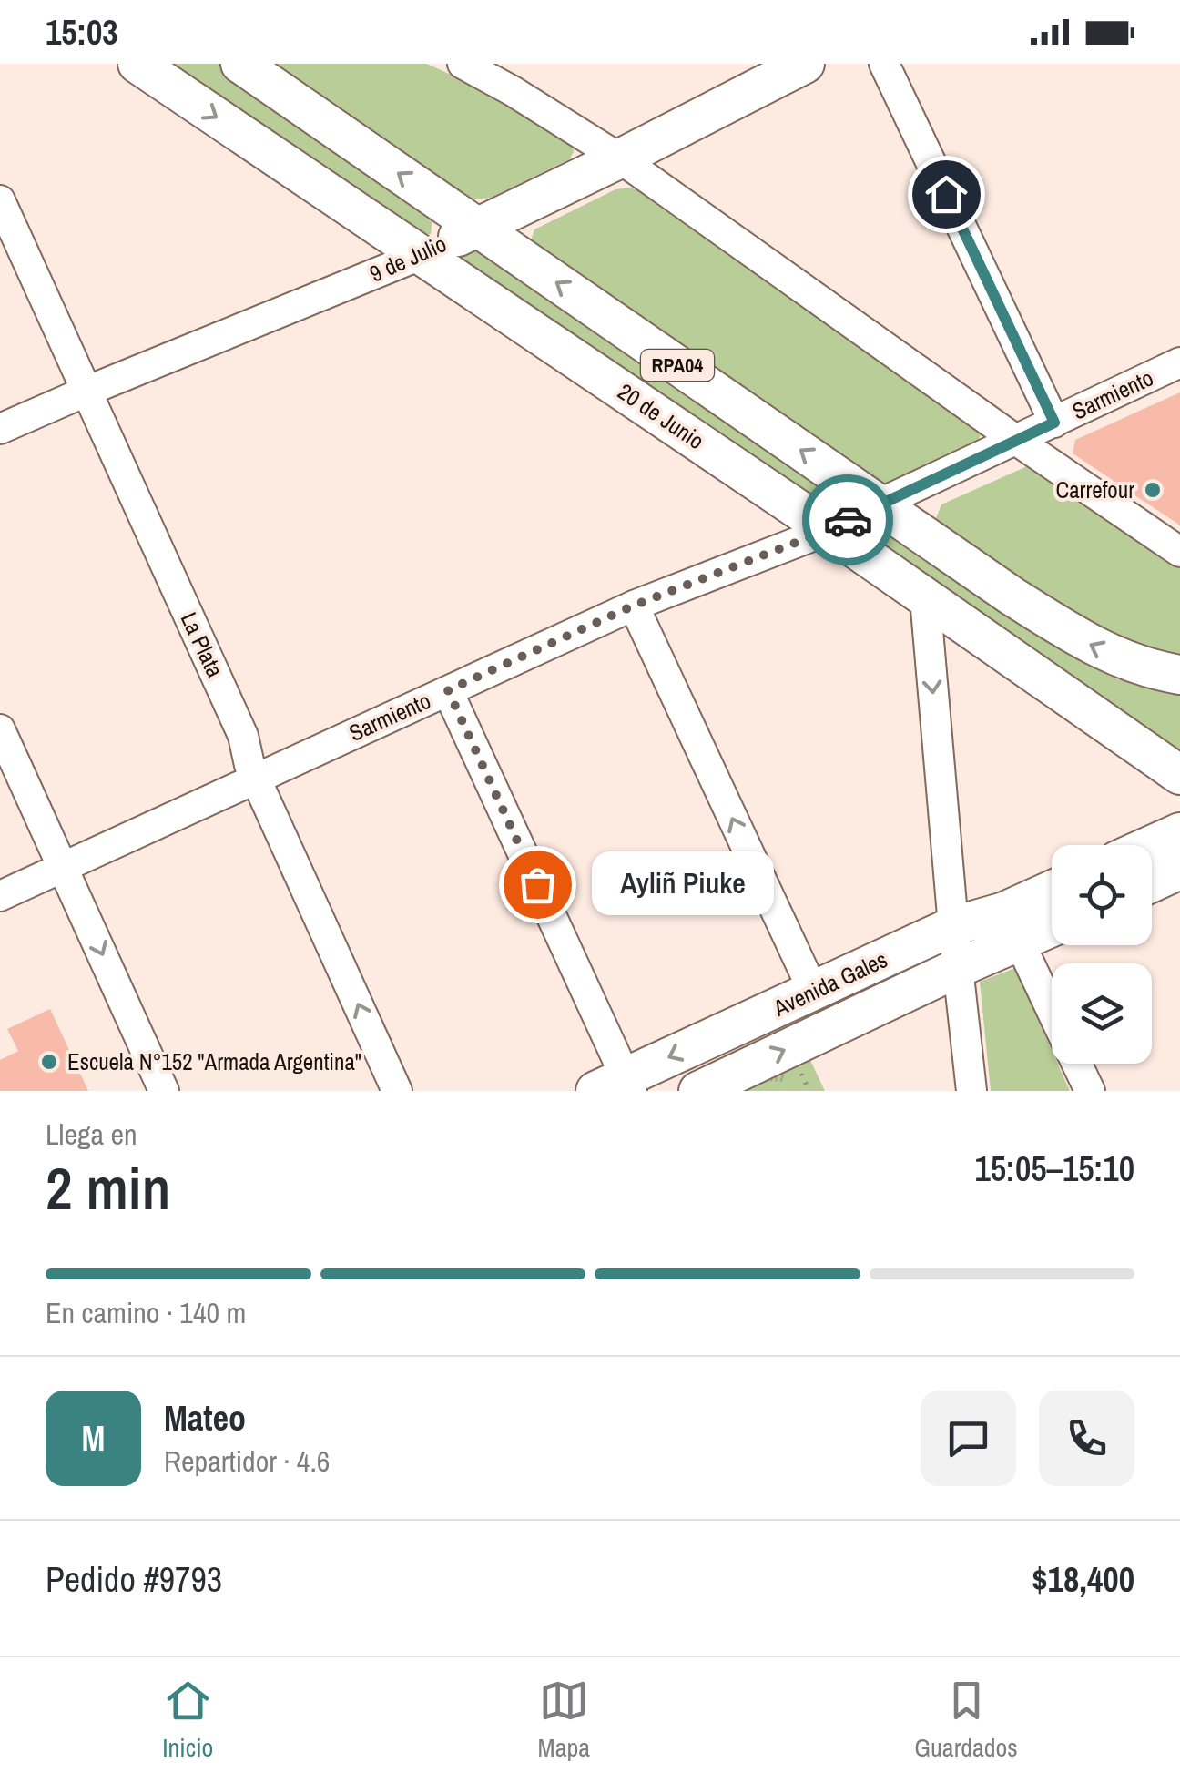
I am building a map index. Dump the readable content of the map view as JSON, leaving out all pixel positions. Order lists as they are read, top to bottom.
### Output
{
  "streets": {
    "main road": [
      "9 de Julio",
      "RPA04",
      "20 de Junio",
      "Avenida Gales"
    ],
    "street": ["Sarmiento", "La Plata"]
  },
  "crossings": [
    ["9 de Julio", "RPA04"],
    ["9 de Julio", "20 de Junio"],
    ["9 de Julio", "La Plata"],
    ["RPA04", "Sarmiento"],
    ["Sarmiento", "20 de Junio"],
    ["Sarmiento", "La Plata"]
  ],
  "places": ["Carrefour", "Ayliñ Piuke", "Escuela N°152 \"Armada Argentina\""],
  "page": {
    "status": "15:03",
    "bubble": "Ayliñ Piuke",
    "heading": ["2 min", "Llega en", "15:05–15:10"],
    "panel": [
      "Mateo",
      "Repartidor · 4.6",
      "Pedido #9793",
      "$18,400"
    ],
    "bar": "En camino · 140 m",
    "round": "M",
    "tabs": ["Inicio", "Mapa", "Guardados"]
  }
}
